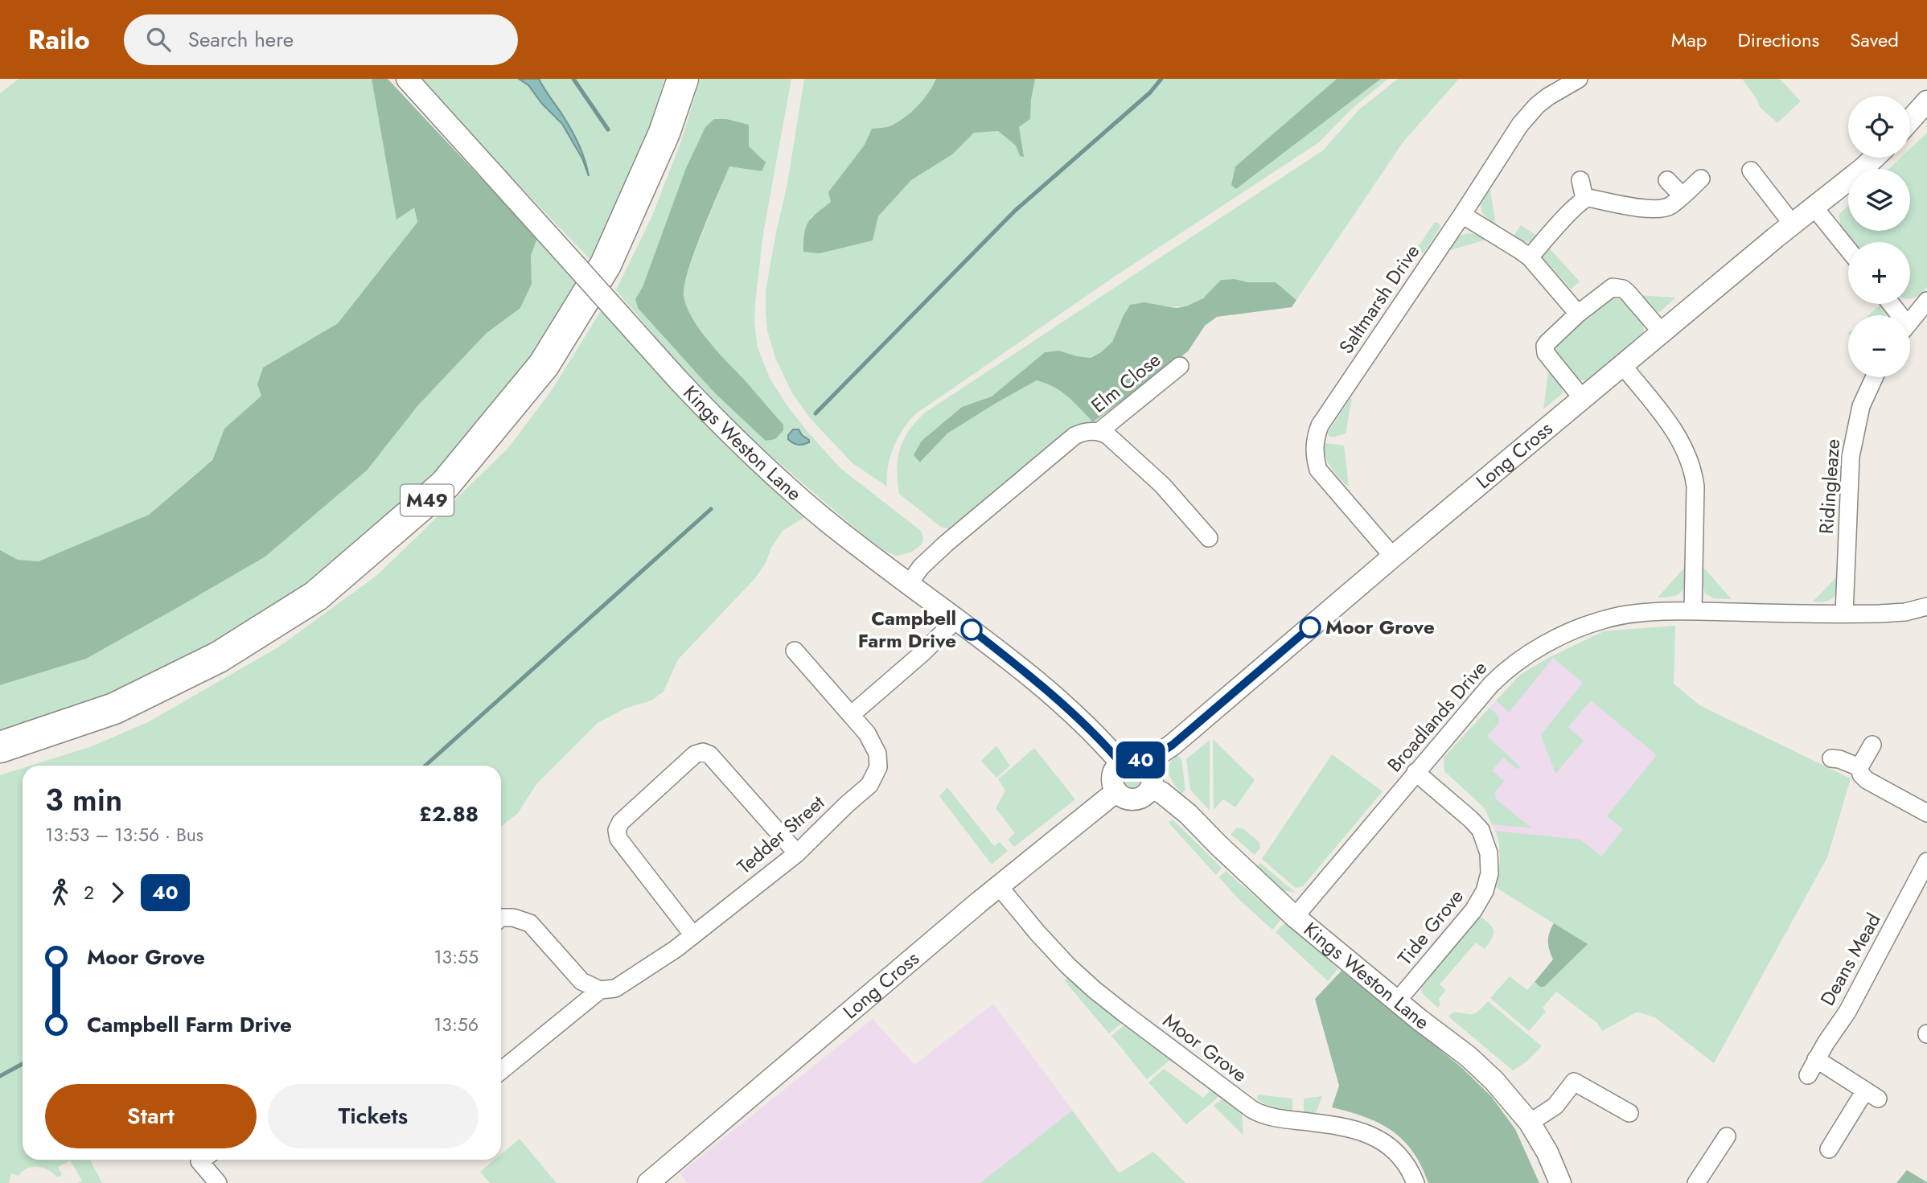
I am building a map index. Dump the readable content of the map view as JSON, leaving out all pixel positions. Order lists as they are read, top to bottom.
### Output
{
  "streets": {
    "highway": ["M49"],
    "street": [
      "Saltmarsh Drive",
      "Elm Close",
      "Kings Weston Lane",
      "Long Cross",
      "Ridingleaze",
      "Broadlands Drive",
      "Tedder Street",
      "Tide Grove",
      "Deans Mead",
      "Moor Grove"
    ]
  },
  "crossings": [
    ["Saltmarsh Drive", "Long Cross"],
    ["Kings Weston Lane", "Long Cross"],
    ["Kings Weston Lane", "Broadlands Drive"],
    ["Kings Weston Lane", "Tide Grove"],
    ["Long Cross", "Moor Grove"],
    ["Ridingleaze", "Broadlands Drive"],
    ["Broadlands Drive", "Tide Grove"]
  ],
  "places": ["Moor Grove", "Campbell Farm Drive"],
  "lines": ["bus line 40"],
  "page": {
    "header": "Railo",
    "search": "Search here",
    "nav": ["Map", "Directions", "Saved"],
    "on_map": "40",
    "map_buttons": ["+", "−"],
    "heading": ["3 min", "13:53 – 13:56 · Bus", "£2.88"],
    "legs": ["2", "40"],
    "list": [
      {
        "name": "Moor Grove",
        "value": "13:55"
      },
      {
        "name": "Campbell Farm Drive",
        "value": "13:56"
      }
    ],
    "buttons": ["Start", "Tickets"]
  }
}
